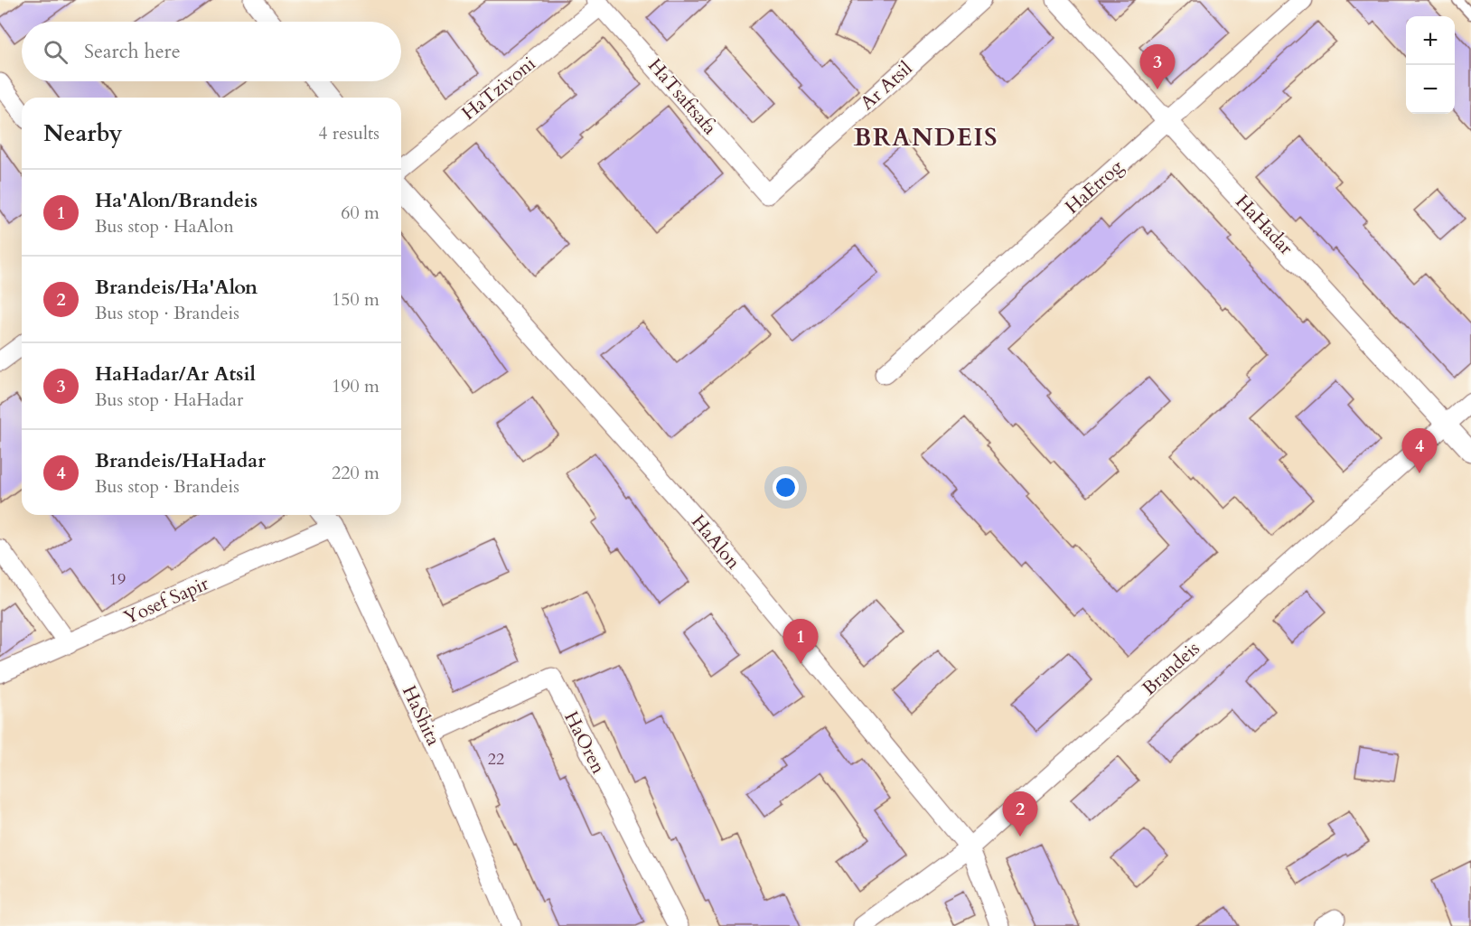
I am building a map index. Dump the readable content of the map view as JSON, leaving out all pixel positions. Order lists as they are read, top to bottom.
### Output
{
  "streets": {
    "street": [
      "Ar Atsil",
      "HaTzivoni",
      "HaTsaftsafa",
      "HaEtrog",
      "HaHadar",
      "HaAlon",
      "Yosef Sapir",
      "Brandeis",
      "HaShita",
      "HaOren"
    ]
  },
  "crossings": [
    ["Ar Atsil", "HaTsaftsafa"],
    ["HaTzivoni", "HaTsaftsafa"],
    ["HaEtrog", "HaHadar"],
    ["HaHadar", "Brandeis"],
    ["HaAlon", "Brandeis"],
    ["Yosef Sapir", "HaShita"],
    ["HaShita", "HaOren"]
  ],
  "districts": ["BRANDEIS"],
  "house_numbers": ["19", "22"],
  "page": {
    "map_buttons": ["+", "−"],
    "search": "Search here",
    "pins": [
      "3",
      "4",
      "1",
      "2"
    ],
    "heading": ["Nearby", "4 results"],
    "list": [
      {
        "mark": "1",
        "name": "Ha'Alon/Brandeis",
        "note": "Bus stop · HaAlon",
        "value": "60 m"
      },
      {
        "mark": "2",
        "name": "Brandeis/Ha'Alon",
        "note": "Bus stop · Brandeis",
        "value": "150 m"
      },
      {
        "mark": "3",
        "name": "HaHadar/Ar Atsil",
        "note": "Bus stop · HaHadar",
        "value": "190 m"
      },
      {
        "mark": "4",
        "name": "Brandeis/HaHadar",
        "note": "Bus stop · Brandeis",
        "value": "220 m"
      }
    ]
  }
}
